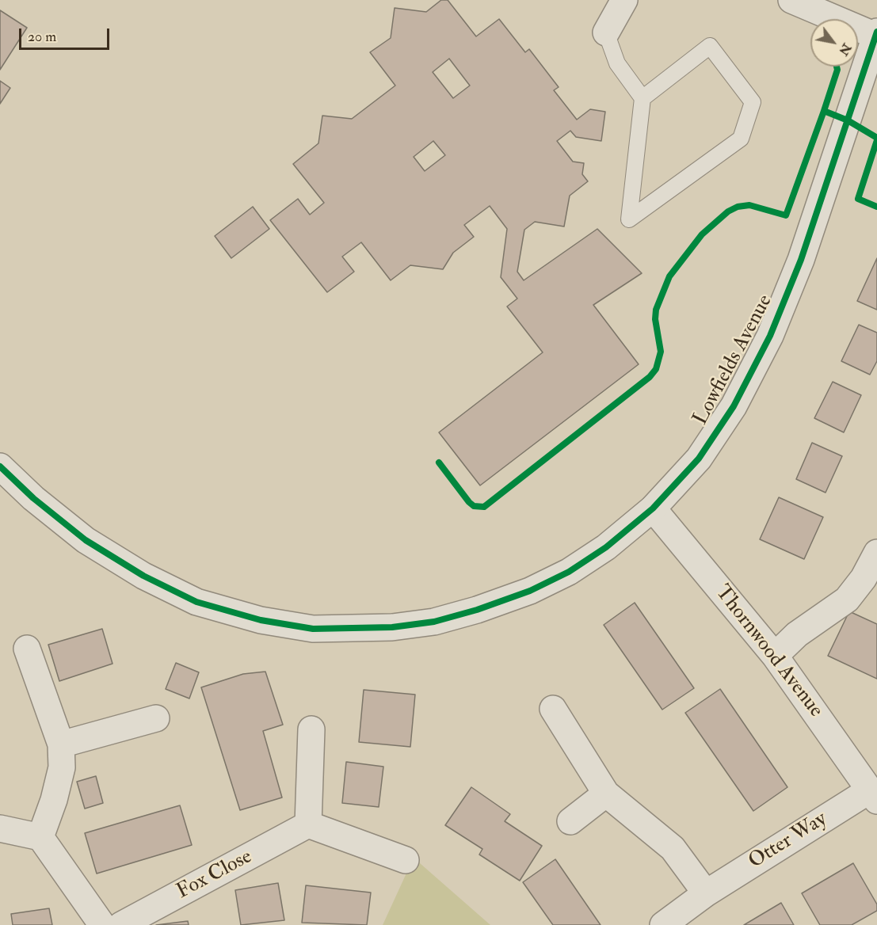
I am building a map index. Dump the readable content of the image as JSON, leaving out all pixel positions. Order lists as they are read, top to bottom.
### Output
{
  "streets": {
    "street": [
      "Lowfields Avenue",
      "Thornwood Avenue",
      "Otter Way",
      "Fox Close"
    ]
  },
  "crossings": [
    ["Lowfields Avenue", "Thornwood Avenue"],
    ["Thornwood Avenue", "Otter Way"]
  ],
  "scale_bar": "20 m",
  "north": "bottom right"
}
